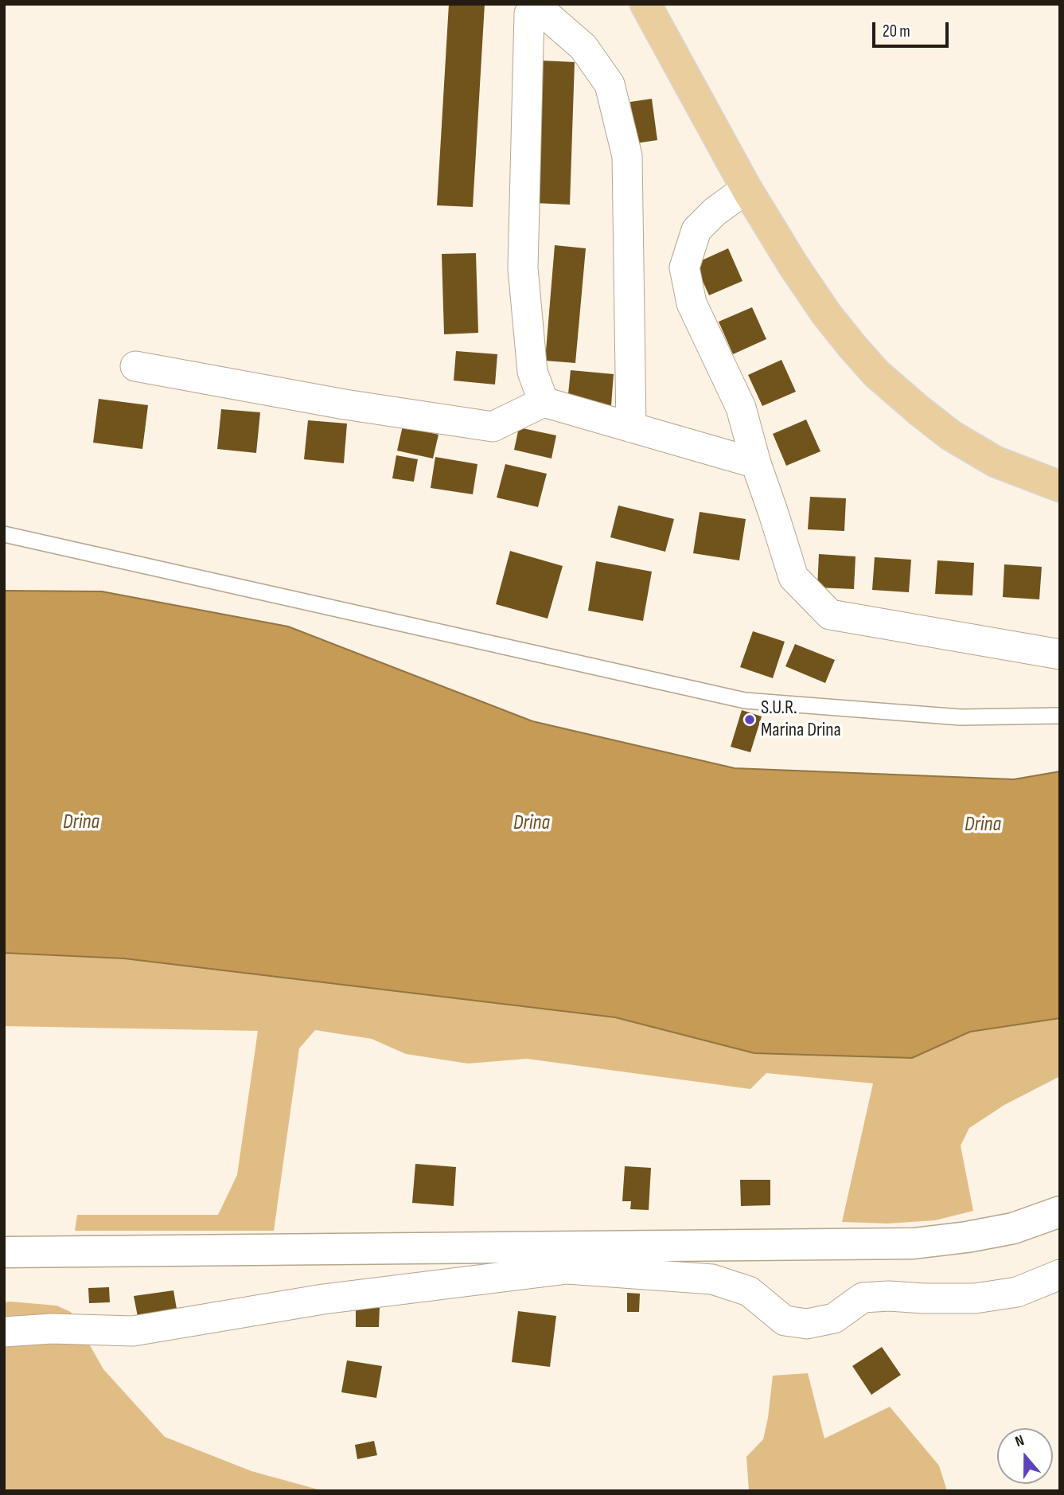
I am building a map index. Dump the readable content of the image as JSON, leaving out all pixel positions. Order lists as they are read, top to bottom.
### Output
{
  "water": ["Drina"],
  "places": ["S.U.R. Marina Drina"],
  "scale_bar": "20 m",
  "north": "top"
}
